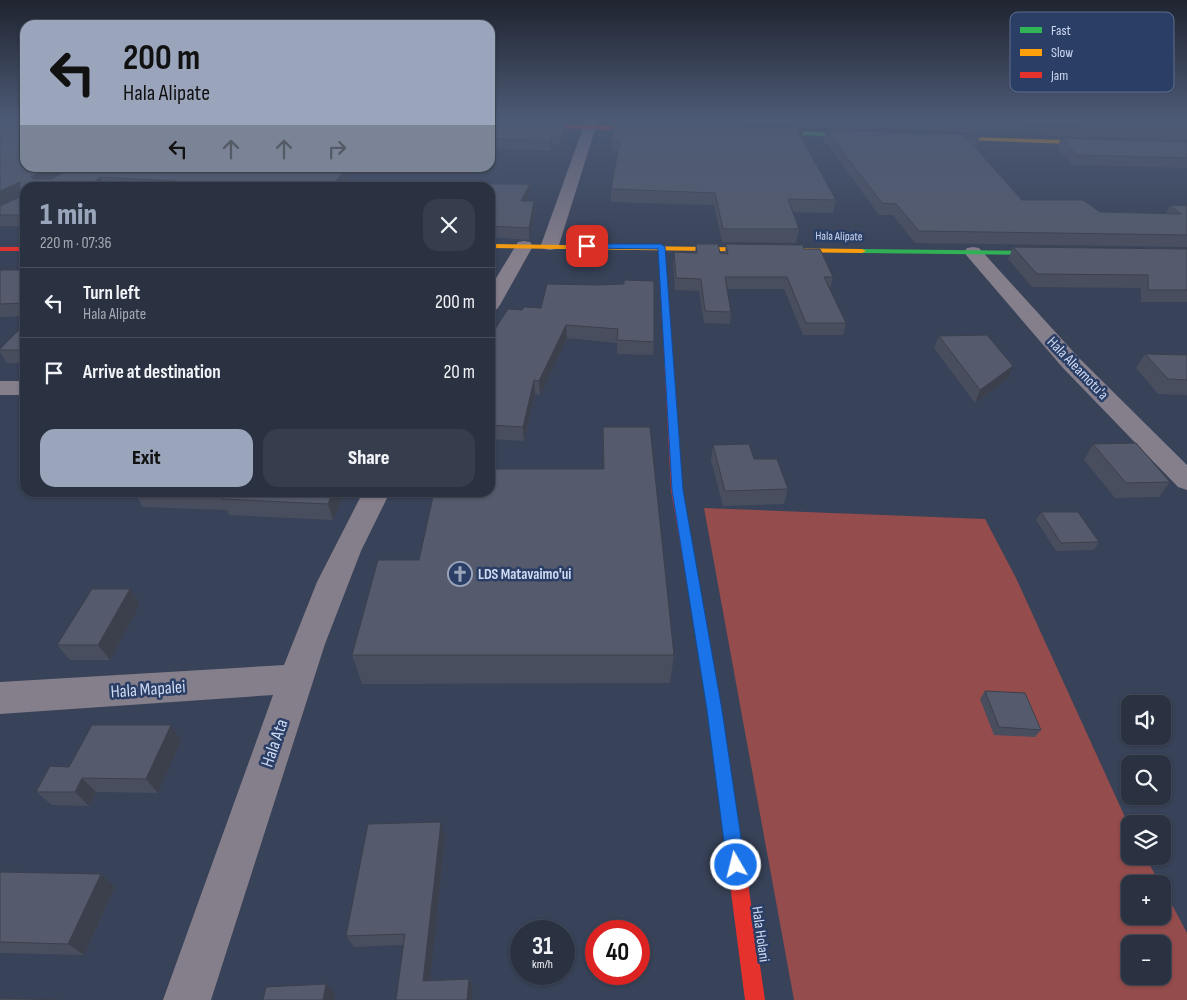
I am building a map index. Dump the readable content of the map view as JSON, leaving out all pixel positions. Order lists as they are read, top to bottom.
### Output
{
  "streets": {
    "street": [
      "Hala Alipate",
      "Hala Aleamotu'a",
      "Hala Mapalei",
      "Hala Ata",
      "Hala Holani"
    ]
  },
  "crossings": [
    ["Hala Alipate", "Hala Aleamotu'a"],
    ["Hala Alipate", "Hala Holani"],
    ["Hala Mapalei", "Hala Ata"]
  ],
  "places": {
    "church": ["LDS Matavaimo'ui"]
  },
  "legend": ["Fast", "Slow", "Jam"],
  "page": {
    "turn": ["200 m", "Hala Alipate"],
    "heading": ["1 min", "220 m · 07:36"],
    "list": [
      {
        "name": "Turn left",
        "note": "Hala Alipate",
        "value": "200 m"
      },
      {
        "name": "Arrive at destination",
        "value": "20 m"
      }
    ],
    "buttons": ["Exit", "Share"],
    "map_buttons": ["+", "−"],
    "speed": "31 km/h",
    "limit": "40"
  }
}
